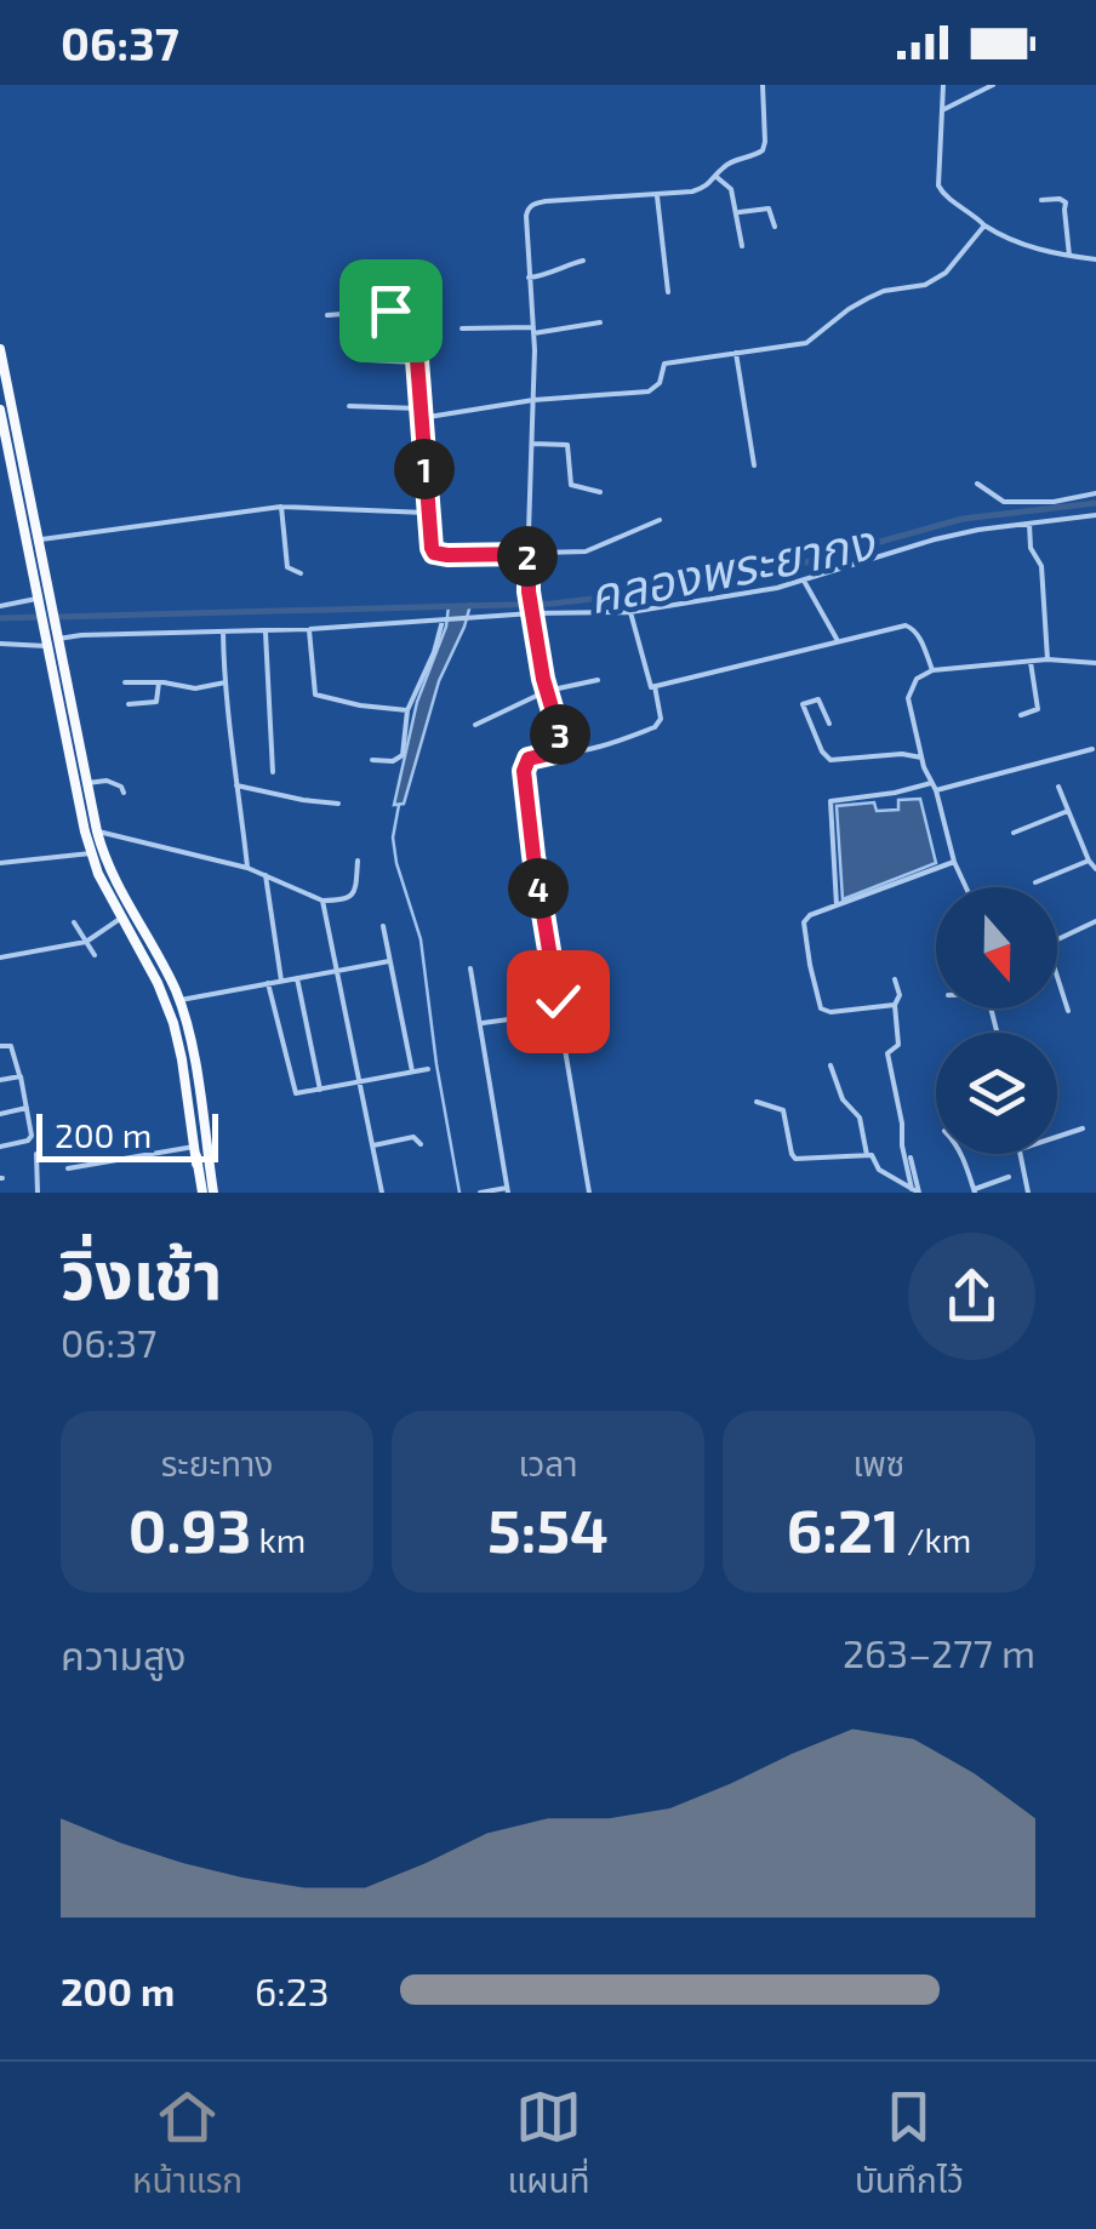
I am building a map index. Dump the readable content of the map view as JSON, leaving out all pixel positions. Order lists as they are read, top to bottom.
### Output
{
  "water": ["คลองพระยากง"],
  "scale_bar": "200 m",
  "north": "bottom",
  "page": {
    "status": "06:37",
    "pins": [
      "1",
      "2",
      "3",
      "4"
    ],
    "scale": "200 m",
    "heading": ["วิ่งเช้า", "06:37"],
    "stats": [
      ["ระยะทาง", "0.93 km"],
      ["เวลา", "5:54"],
      ["เพซ", "6:21 /km"]
    ],
    "chart": ["ความสูง", "263–277 m"],
    "list": [
      {
        "name": "200 m",
        "note": "6:23"
      }
    ],
    "tabs": ["หน้าแรก", "แผนที่", "บันทึกไว้"]
  }
}
